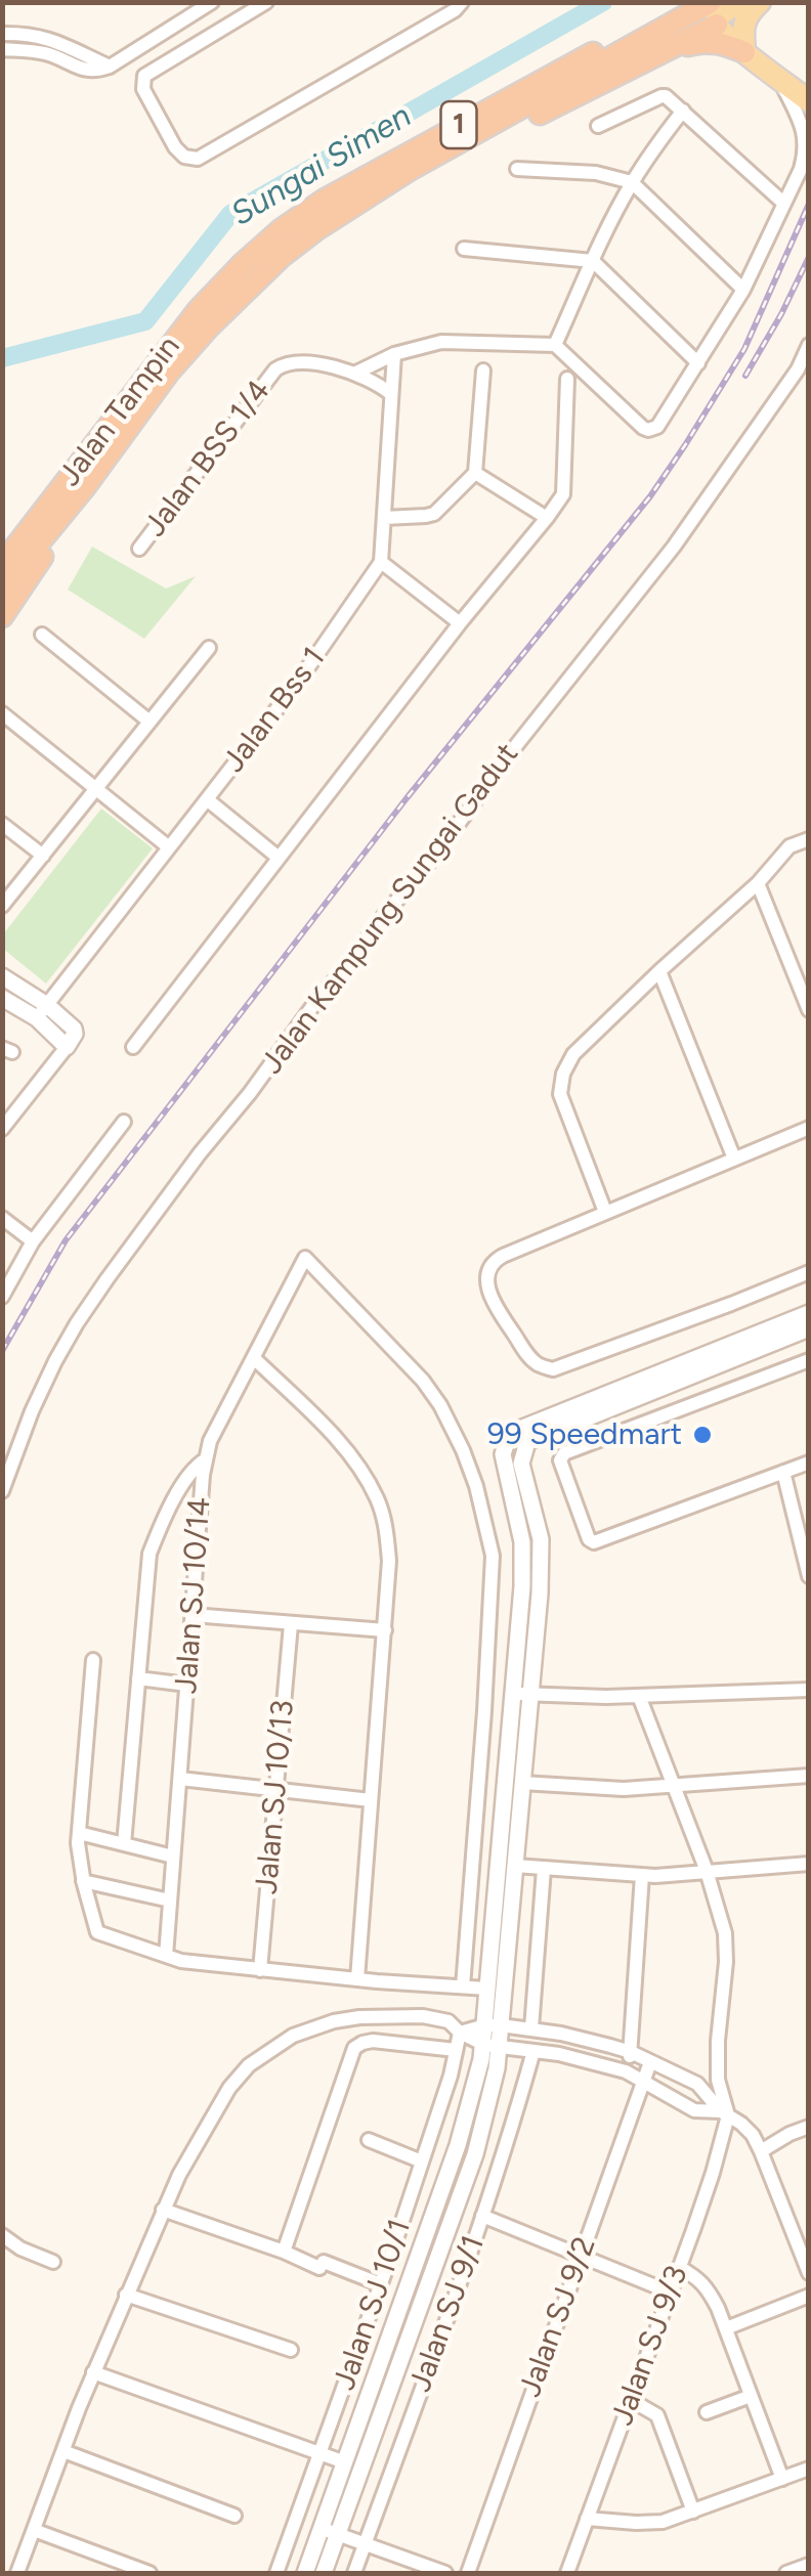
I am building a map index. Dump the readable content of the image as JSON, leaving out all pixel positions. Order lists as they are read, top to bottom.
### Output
{
  "streets": {
    "highway": ["1", "Jalan Tampin"],
    "street": [
      "Jalan BSS 1/4",
      "Jalan Bss 1",
      "Jalan Kampung Sungai Gadut",
      "Jalan SJ 10/14",
      "Jalan SJ 10/13",
      "Jalan SJ 10/1",
      "Jalan SJ 9/1",
      "Jalan SJ 9/2",
      "Jalan SJ 9/3"
    ]
  },
  "crossings": [
    ["1", "Jalan Tampin"]
  ],
  "water": ["Sungai Simen"],
  "places": ["99 Speedmart"]
}
